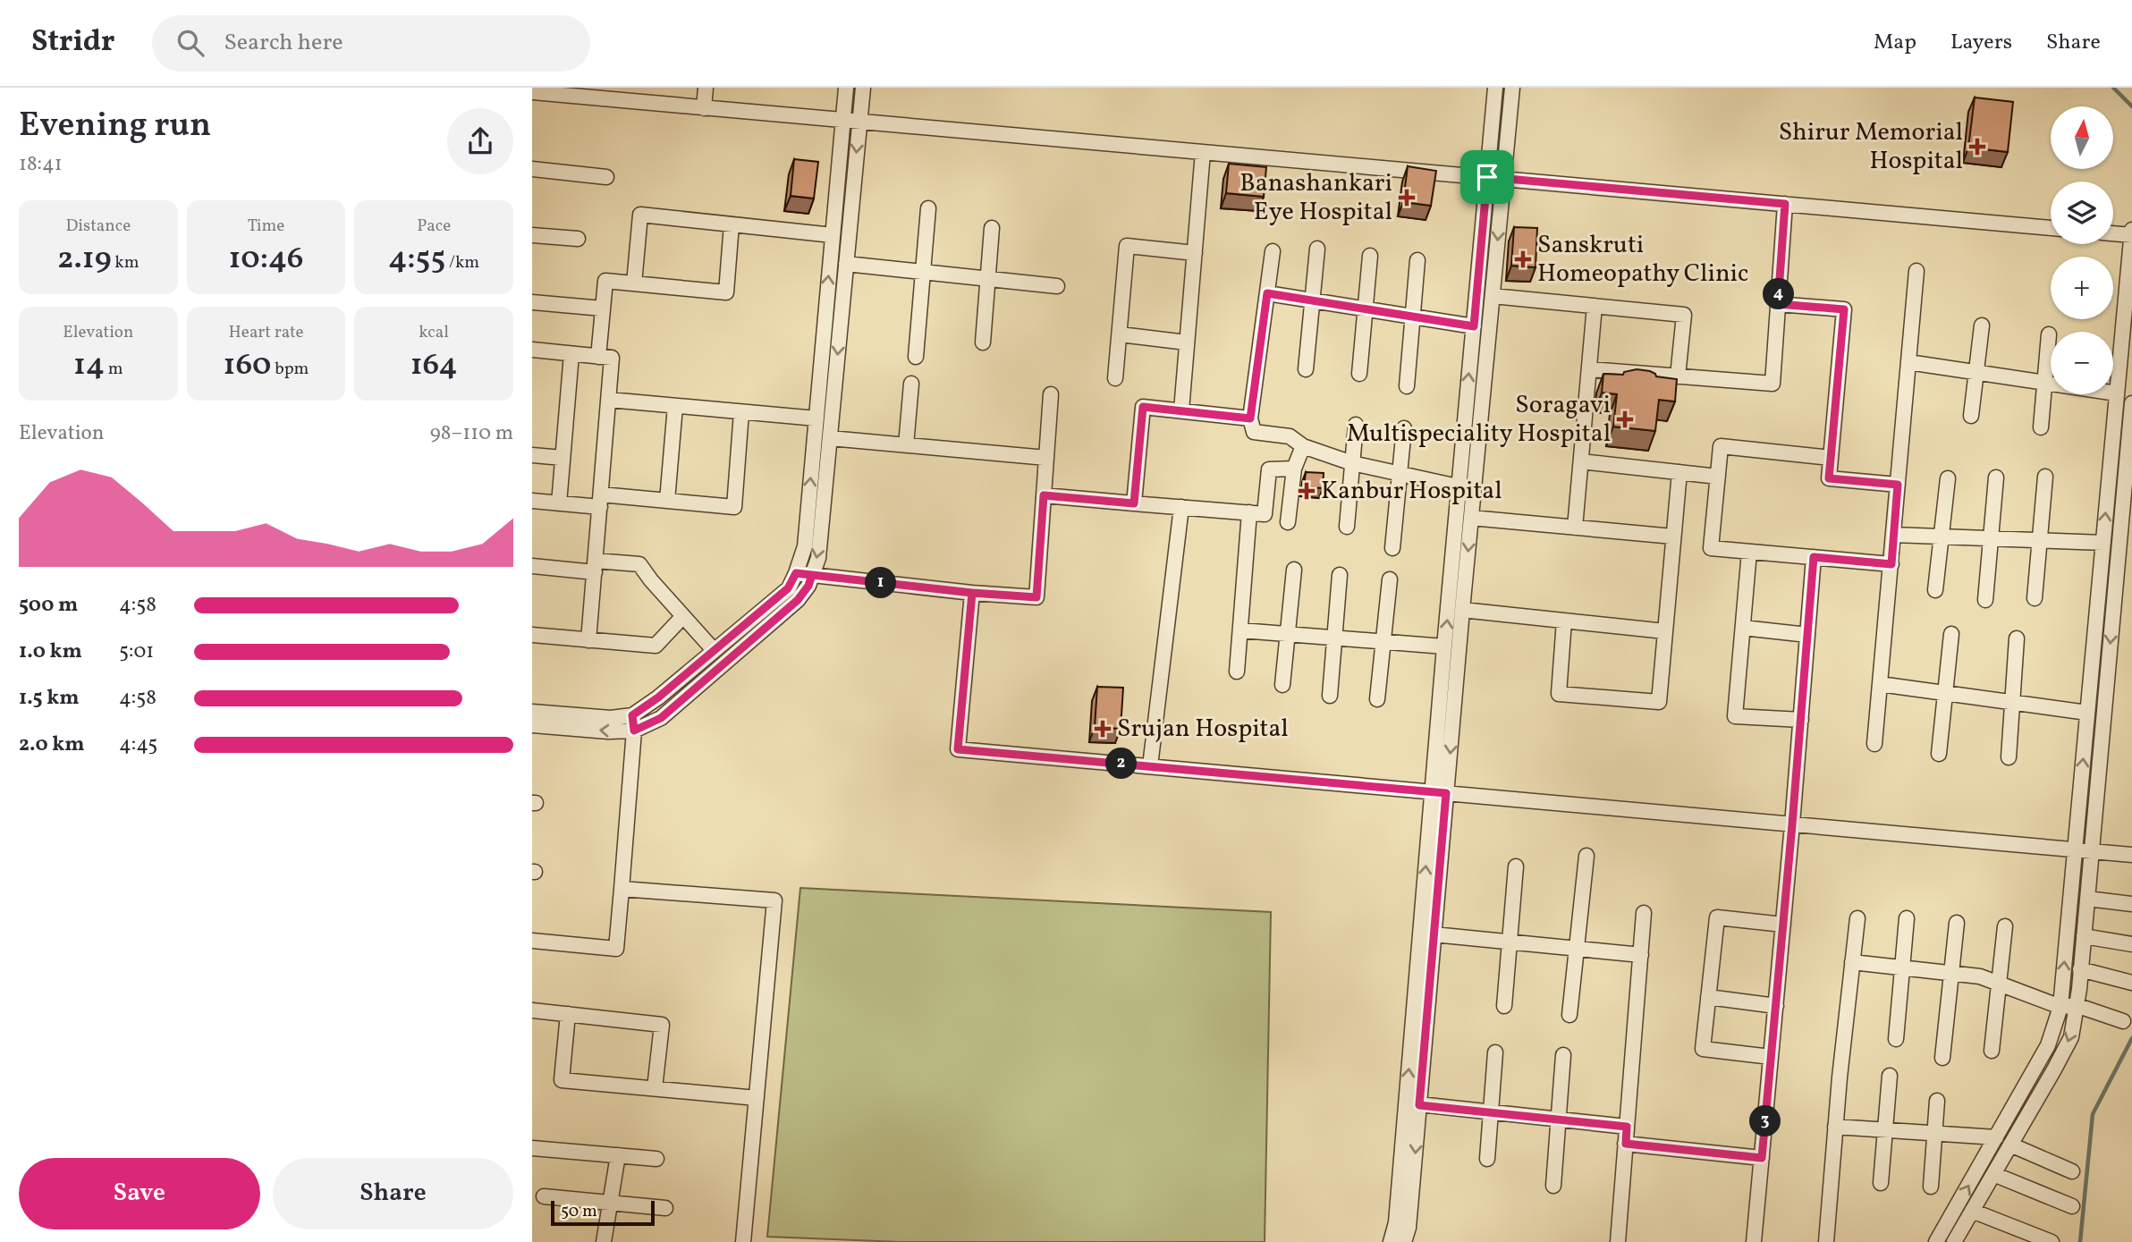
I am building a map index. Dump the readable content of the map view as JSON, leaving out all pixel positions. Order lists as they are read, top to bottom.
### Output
{
  "places": {
    "health": [
      "Shirur Memorial Hospital",
      "Banashankari Eye Hospital",
      "Sanskruti Homeopathy Clinic",
      "Soragavi Multispeciality Hospital",
      "Kanbur Hospital",
      "Srujan Hospital"
    ]
  },
  "scale_bar": "50 m",
  "north": "top",
  "page": {
    "header": "Stridr",
    "search": "Search here",
    "nav": ["Map", "Layers", "Share"],
    "heading": ["Evening run", "18:41"],
    "map_buttons": ["+", "−"],
    "stats": [
      ["Distance", "2.19 km"],
      ["Time", "10:46"],
      ["Pace", "4:55 /km"],
      ["Elevation", "14 m"],
      ["Heart rate", "160 bpm"],
      ["kcal", "164"]
    ],
    "pins": [
      "4",
      "1",
      "2",
      "3"
    ],
    "chart": ["Elevation", "98–110 m"],
    "list": [
      {
        "name": "500 m",
        "note": "4:58"
      },
      {
        "name": "1.0 km",
        "note": "5:01"
      },
      {
        "name": "1.5 km",
        "note": "4:58"
      },
      {
        "name": "2.0 km",
        "note": "4:45"
      }
    ],
    "buttons": ["Save", "Share"],
    "scale": "50 m"
  }
}
